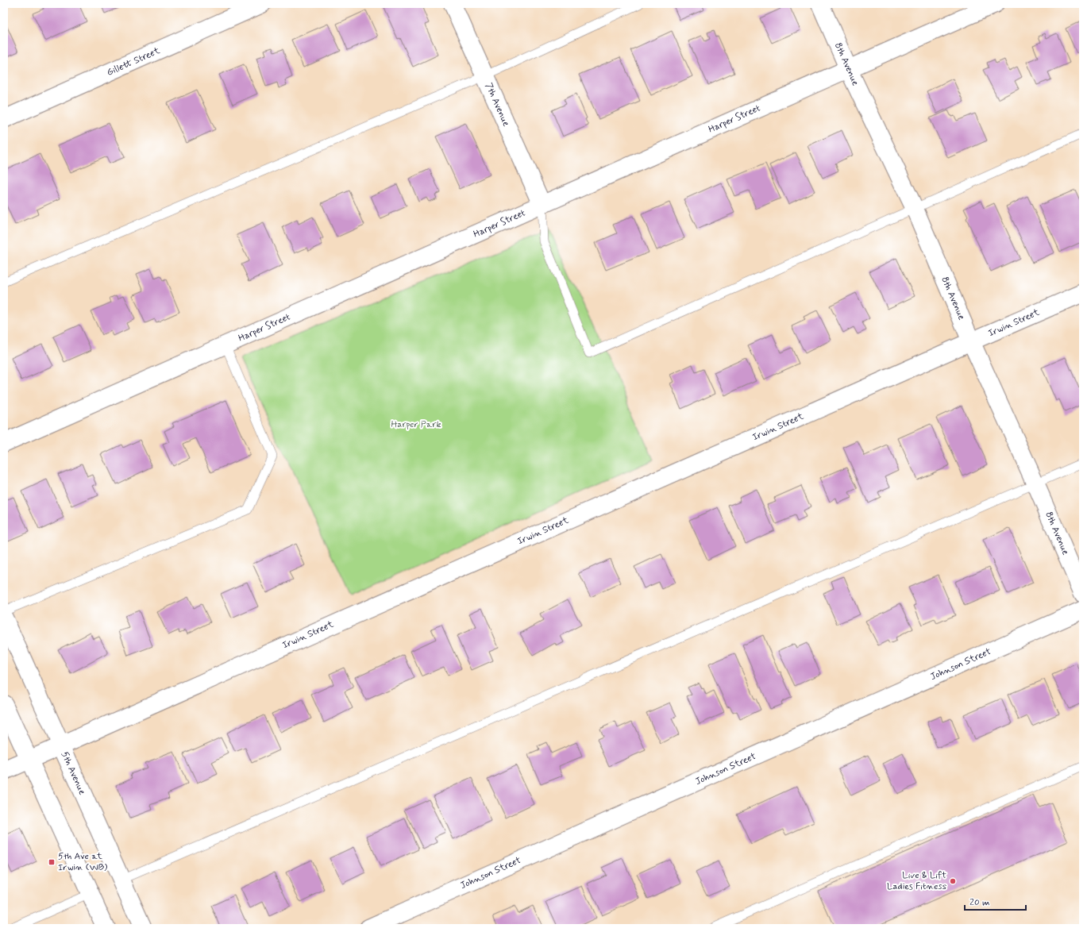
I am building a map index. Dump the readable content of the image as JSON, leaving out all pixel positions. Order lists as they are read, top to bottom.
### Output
{
  "streets": {
    "street": [
      "Gillett Street",
      "8th Avenue",
      "7th Avenue",
      "Harper Street",
      "Irwin Street",
      "Johnson Street",
      "5th Avenue"
    ]
  },
  "crossings": [
    ["8th Avenue", "Harper Street"],
    ["8th Avenue", "Irwin Street"],
    ["7th Avenue", "Harper Street"],
    ["Irwin Street", "5th Avenue"]
  ],
  "parks": ["Harper Park"],
  "places": {
    "transit": ["5th Ave at Irwin (WB)"],
    "other": ["Live & Lift Ladies Fitness"]
  },
  "scale_bar": "20 m"
}
